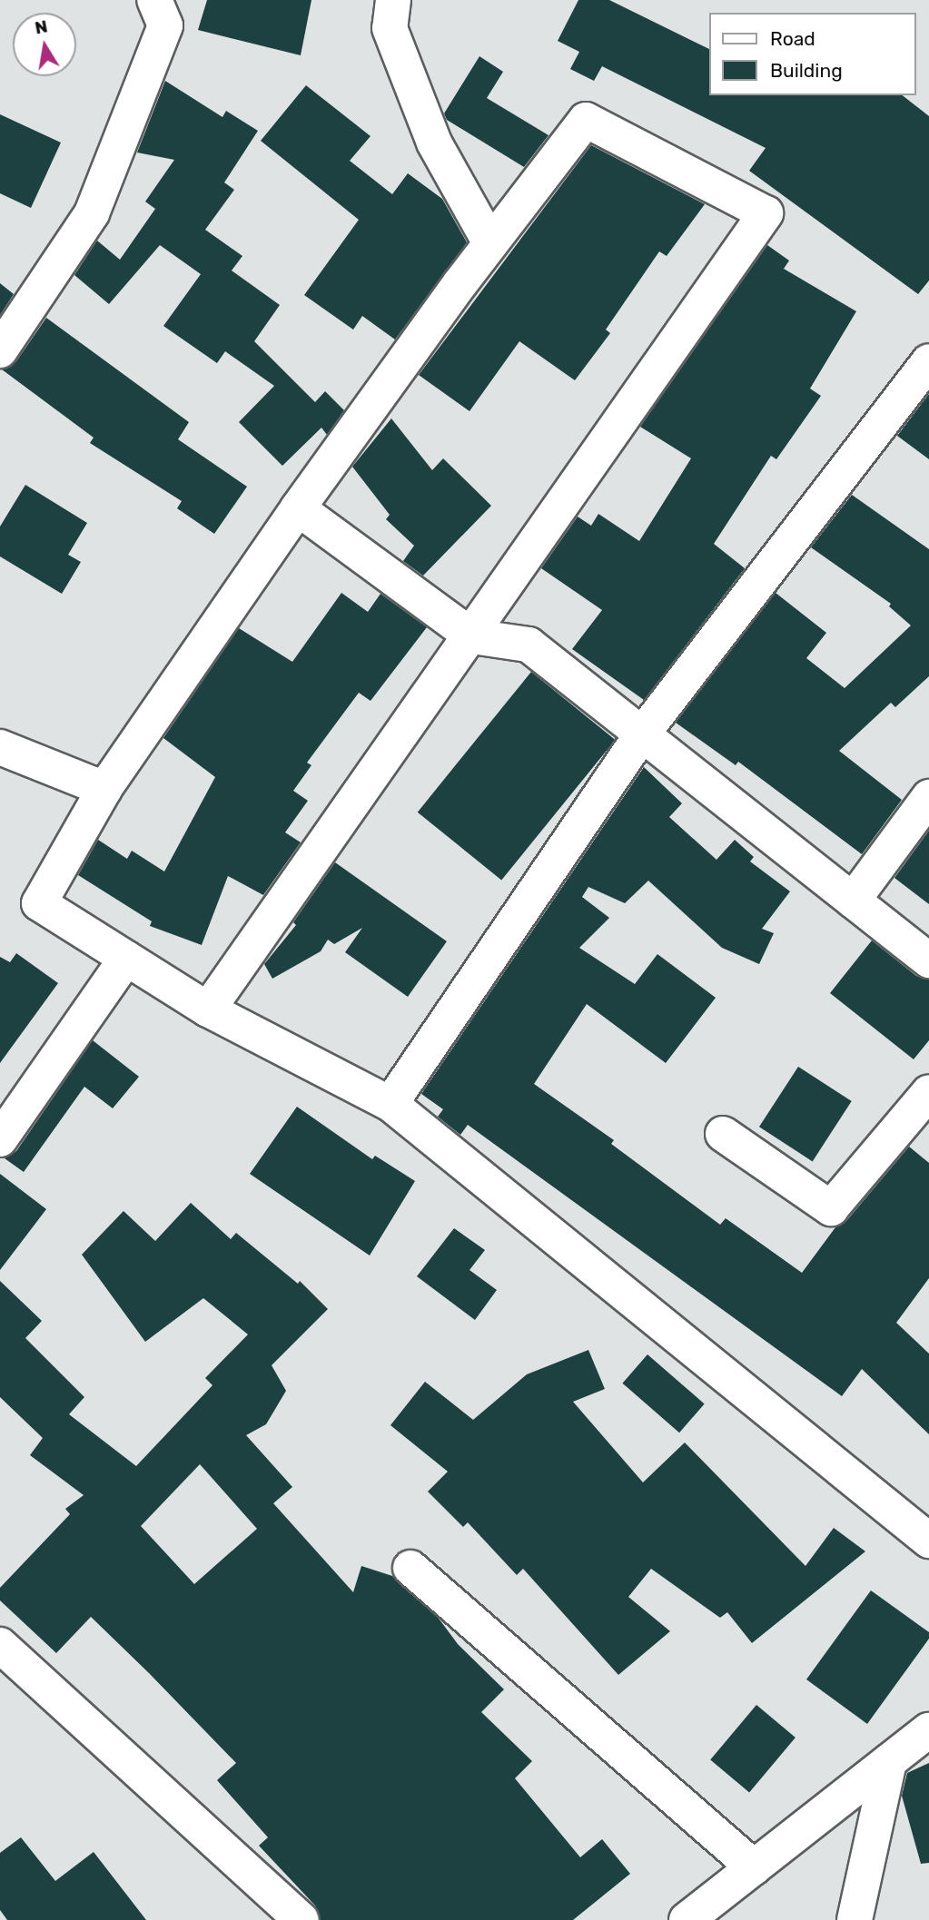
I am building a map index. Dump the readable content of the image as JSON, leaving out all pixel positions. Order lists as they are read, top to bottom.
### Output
{
  "legend": ["Road", "Building"],
  "north": "top"
}
